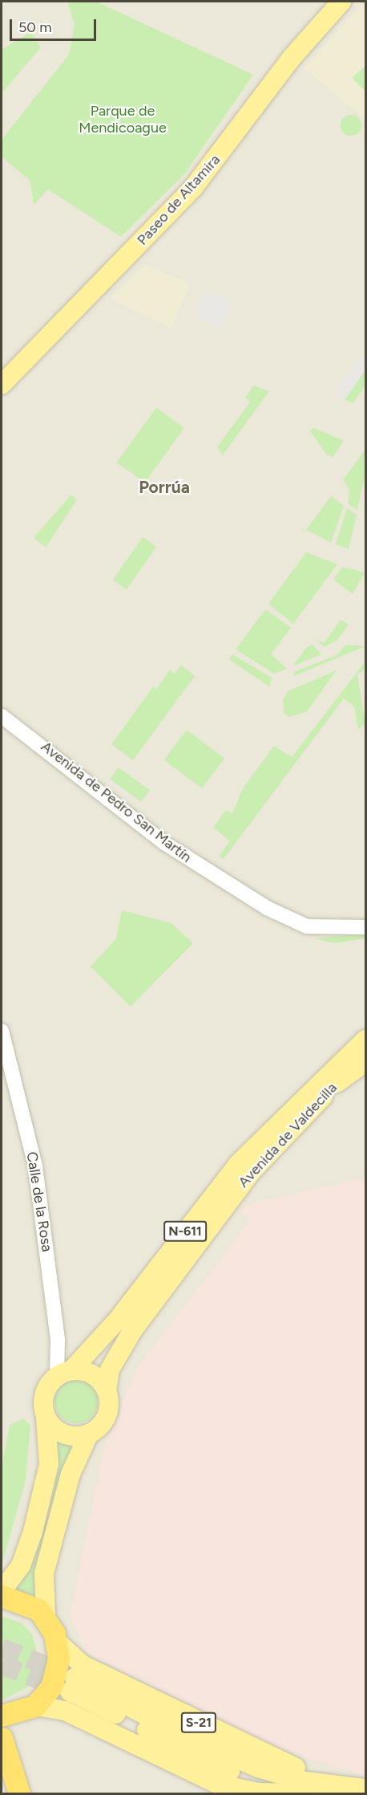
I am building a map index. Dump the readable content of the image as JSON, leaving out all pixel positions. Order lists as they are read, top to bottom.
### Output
{
  "streets": {
    "main road": [
      "Paseo de Altamira",
      "Avenida de Valdecilla",
      "N-611",
      "S-21"
    ],
    "street": ["Avenida de Pedro San Martín", "Calle de la Rosa"]
  },
  "crossings": [
    ["Avenida de Valdecilla", "Calle de la Rosa"]
  ],
  "districts": ["Porrúa"],
  "parks": ["Parque de Mendicoague"],
  "scale_bar": "50 m"
}
